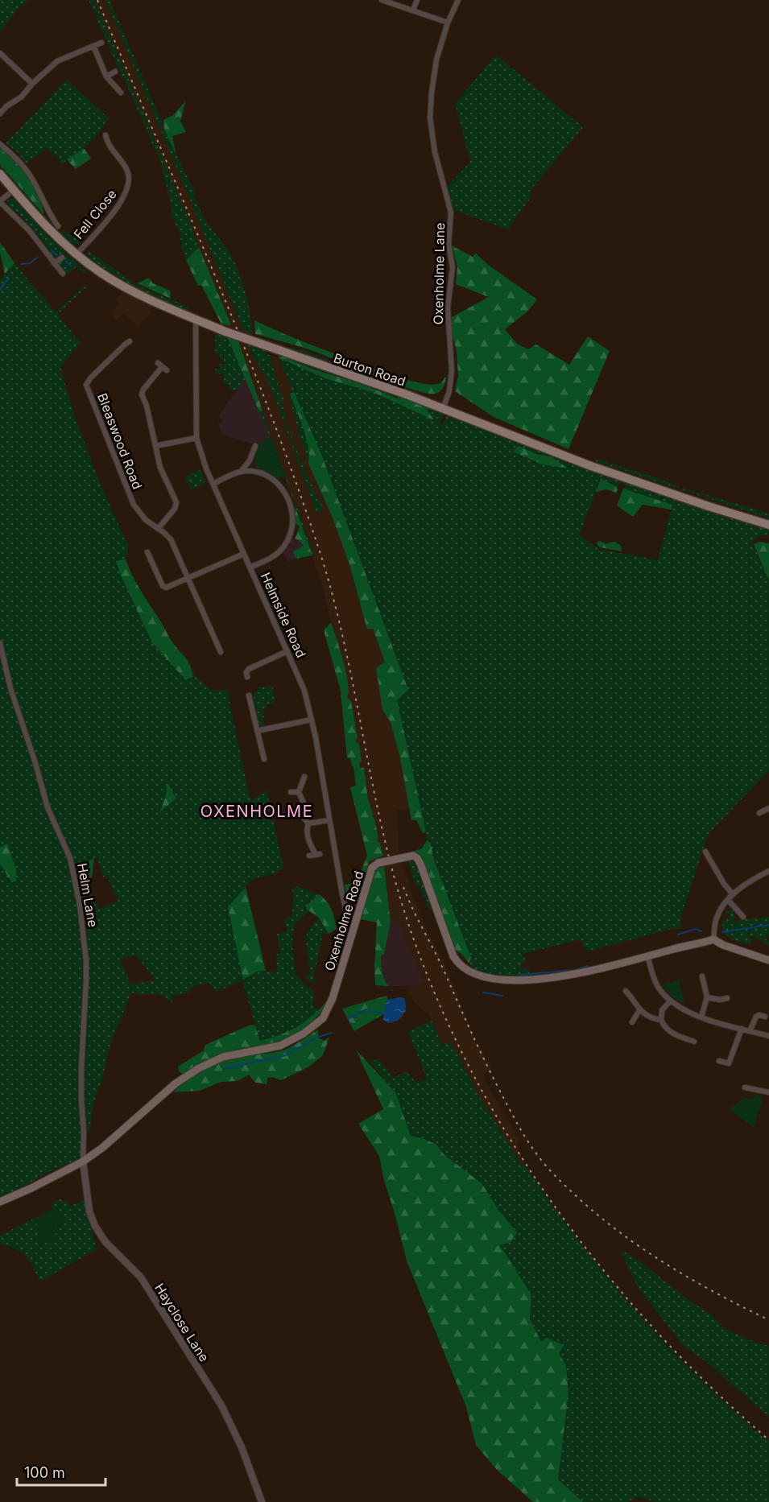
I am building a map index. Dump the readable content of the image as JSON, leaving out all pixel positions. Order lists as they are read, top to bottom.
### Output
{
  "streets": {
    "main road": ["Burton Road", "Oxenholme Road"],
    "street": [
      "Fell Close",
      "Oxenholme Lane",
      "Bleaswood Road",
      "Helmside Road",
      "Helm Lane",
      "Hayclose Lane"
    ]
  },
  "crossings": [
    ["Fell Close", "Burton Road"],
    ["Oxenholme Lane", "Burton Road"],
    ["Burton Road", "Helmside Road"],
    ["Helmside Road", "Oxenholme Road"],
    ["Helm Lane", "Oxenholme Road"],
    ["Helm Lane", "Hayclose Lane"],
    ["Oxenholme Road", "Hayclose Lane"]
  ],
  "districts": ["OXENHOLME"],
  "scale_bar": "100 m"
}
